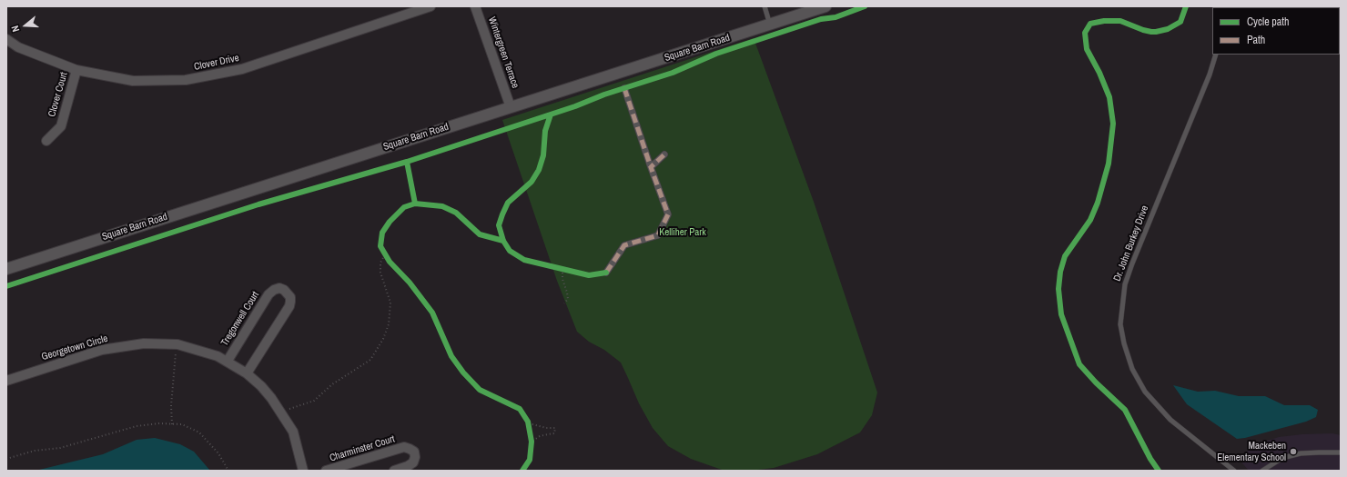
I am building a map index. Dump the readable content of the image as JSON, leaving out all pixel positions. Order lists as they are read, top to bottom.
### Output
{
  "streets": {
    "street": [
      "Square Barn Road",
      "Wintergreen Terrace",
      "Clover Drive",
      "Clover Court",
      "Tregonwell Court",
      "Georgetown Circle",
      "Charminster Court"
    ],
    "lane": ["Dr. John Burkey Drive"]
  },
  "crossings": [
    ["Square Barn Road", "Wintergreen Terrace"],
    ["Clover Drive", "Clover Court"],
    ["Tregonwell Court", "Georgetown Circle"]
  ],
  "parks": ["Kelliher Park"],
  "places": ["Mackeben Elementary School"],
  "legend": ["Cycle path", "Path"],
  "north": "left"
}
